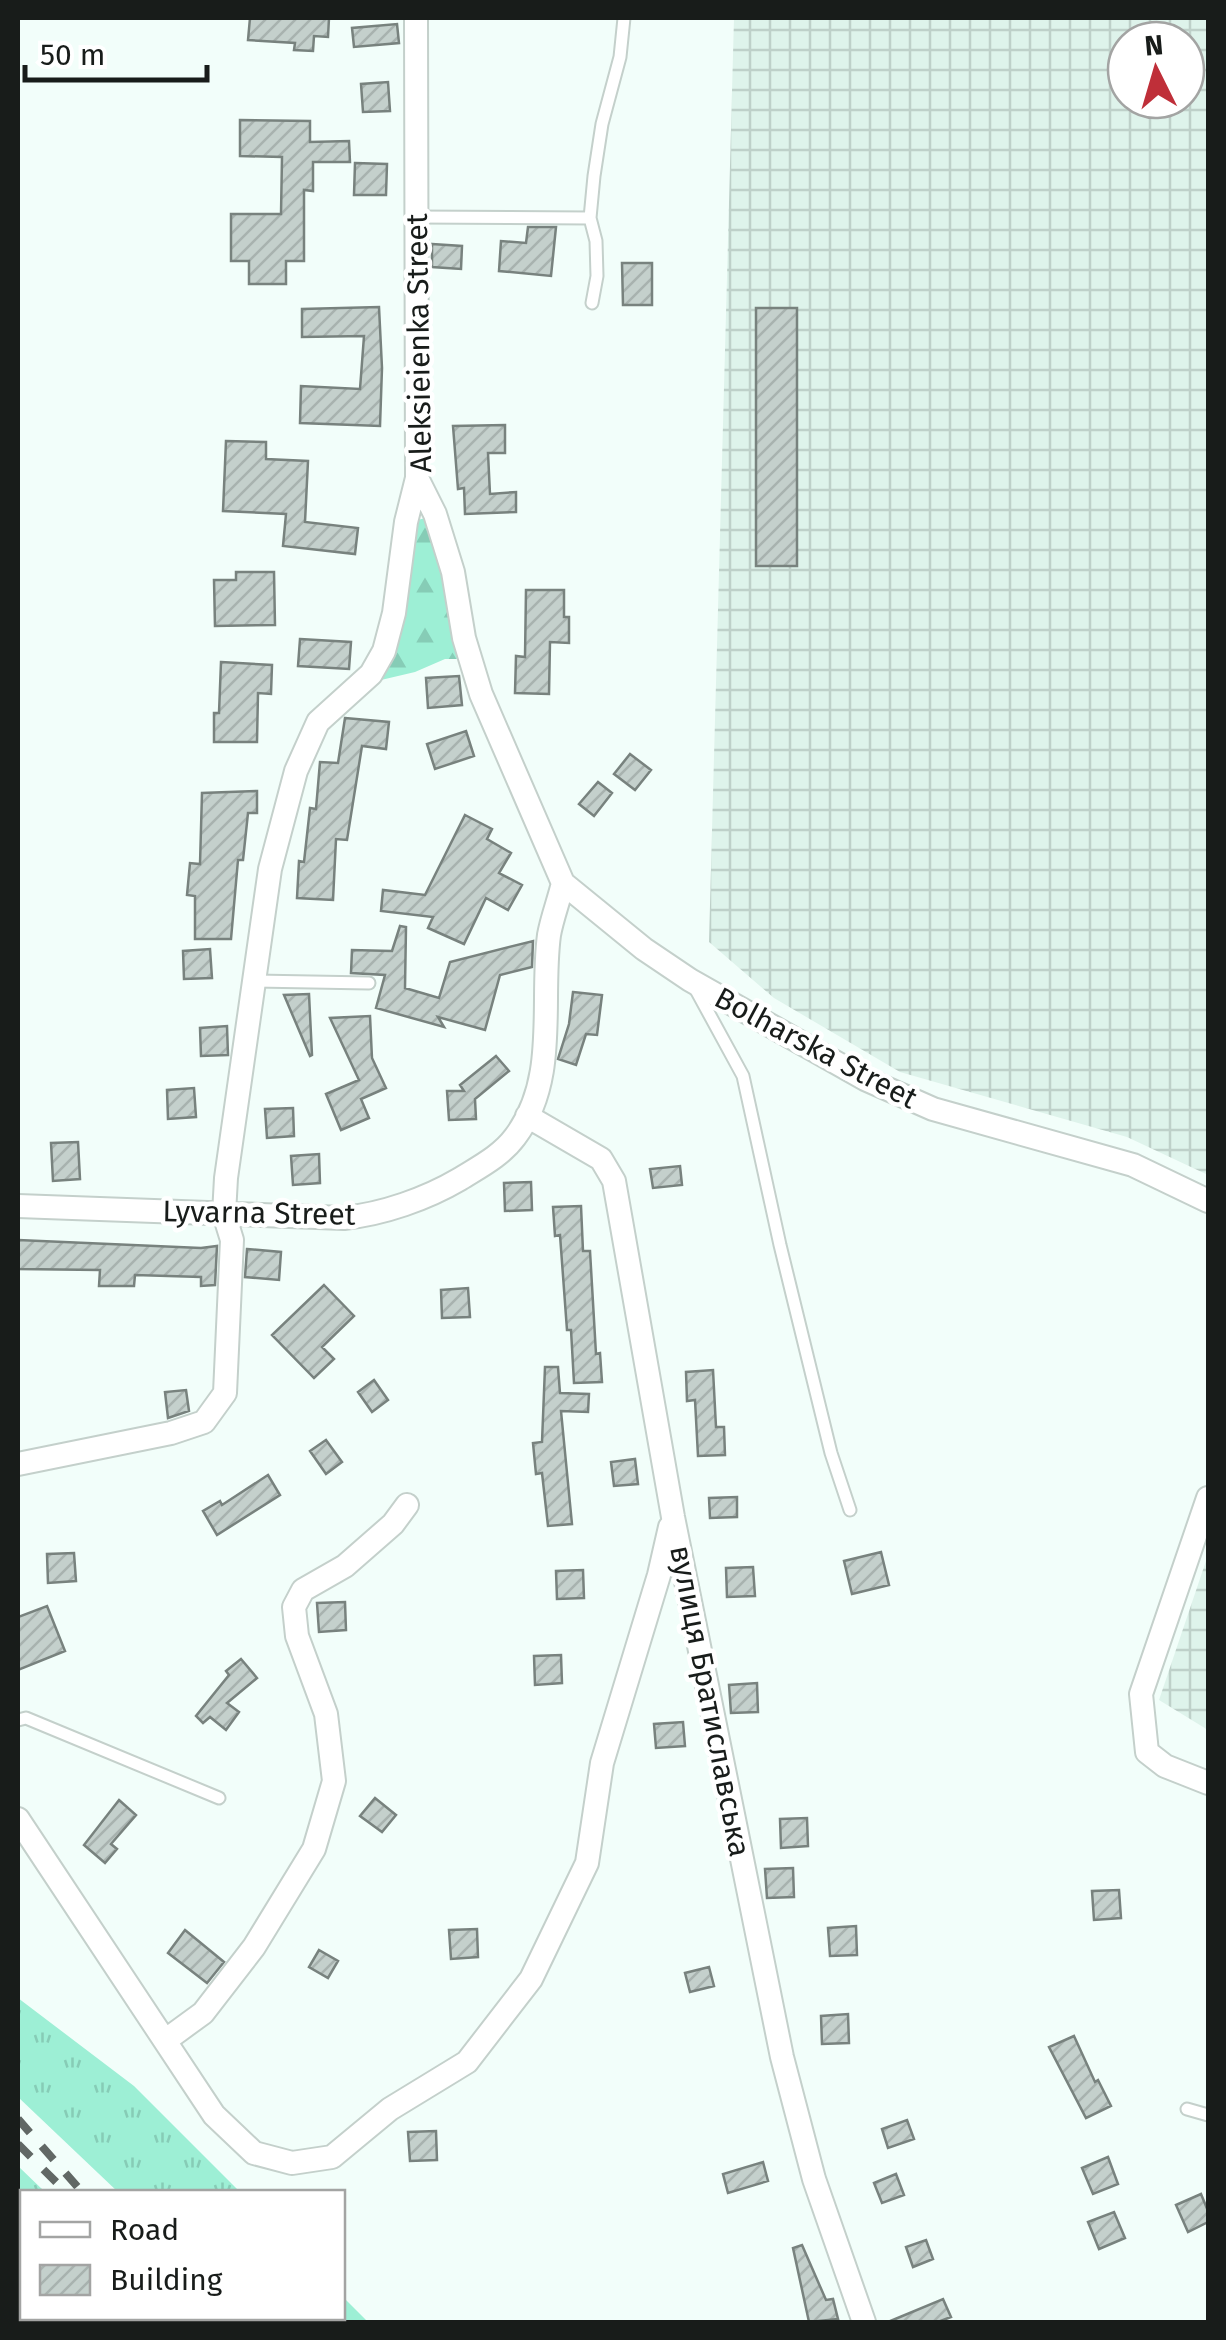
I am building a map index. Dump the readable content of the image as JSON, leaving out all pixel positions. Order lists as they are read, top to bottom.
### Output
{
  "streets": {
    "street": [
      "Aleksieienka Street",
      "Bolharska Street",
      "Lyvarna Street",
      "вулиця Братиславська"
    ]
  },
  "crossings": [
    ["Aleksieienka Street", "Bolharska Street"],
    ["Lyvarna Street", "вулиця Братиславська"]
  ],
  "legend": ["Road", "Building"],
  "scale_bar": "50 m",
  "north": "top"
}
